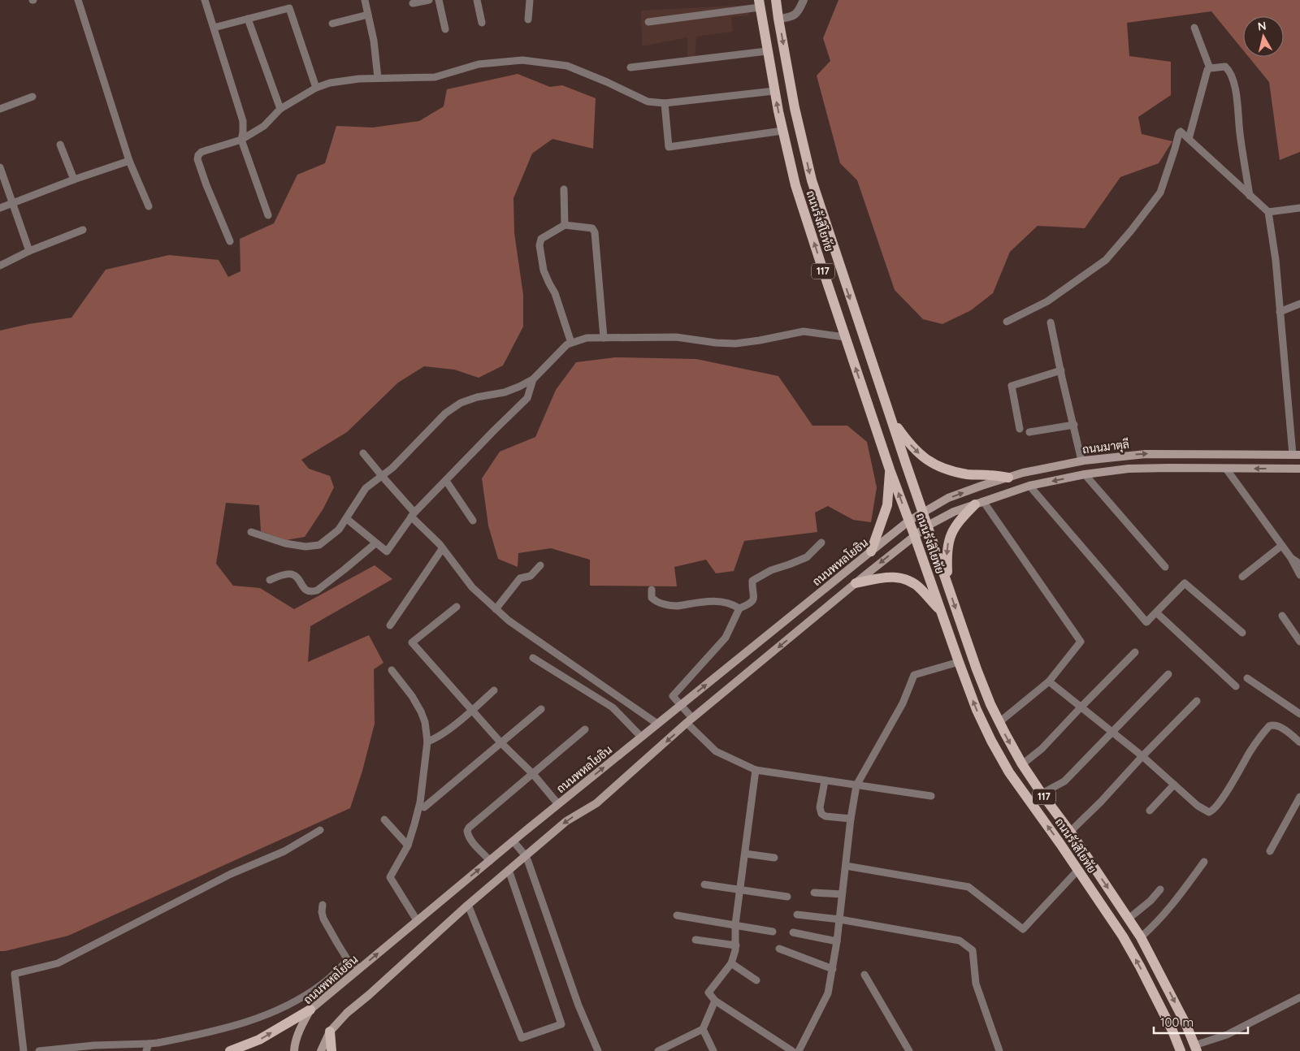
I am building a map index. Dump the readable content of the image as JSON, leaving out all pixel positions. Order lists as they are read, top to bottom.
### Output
{
  "streets": {
    "main road": [
      "ถนนรังสิโยทัย",
      "117",
      "ถนนมาตุลี",
      "ถนนพหลโยธิน"
    ]
  },
  "crossings": [
    ["ถนนรังสิโยทัย", "ถนนมาตุลี"],
    ["ถนนรังสิโยทัย", "ถนนพหลโยธิน"],
    ["ถนนมาตุลี", "ถนนพหลโยธิน"]
  ],
  "scale_bar": "100 m",
  "north": "top"
}
